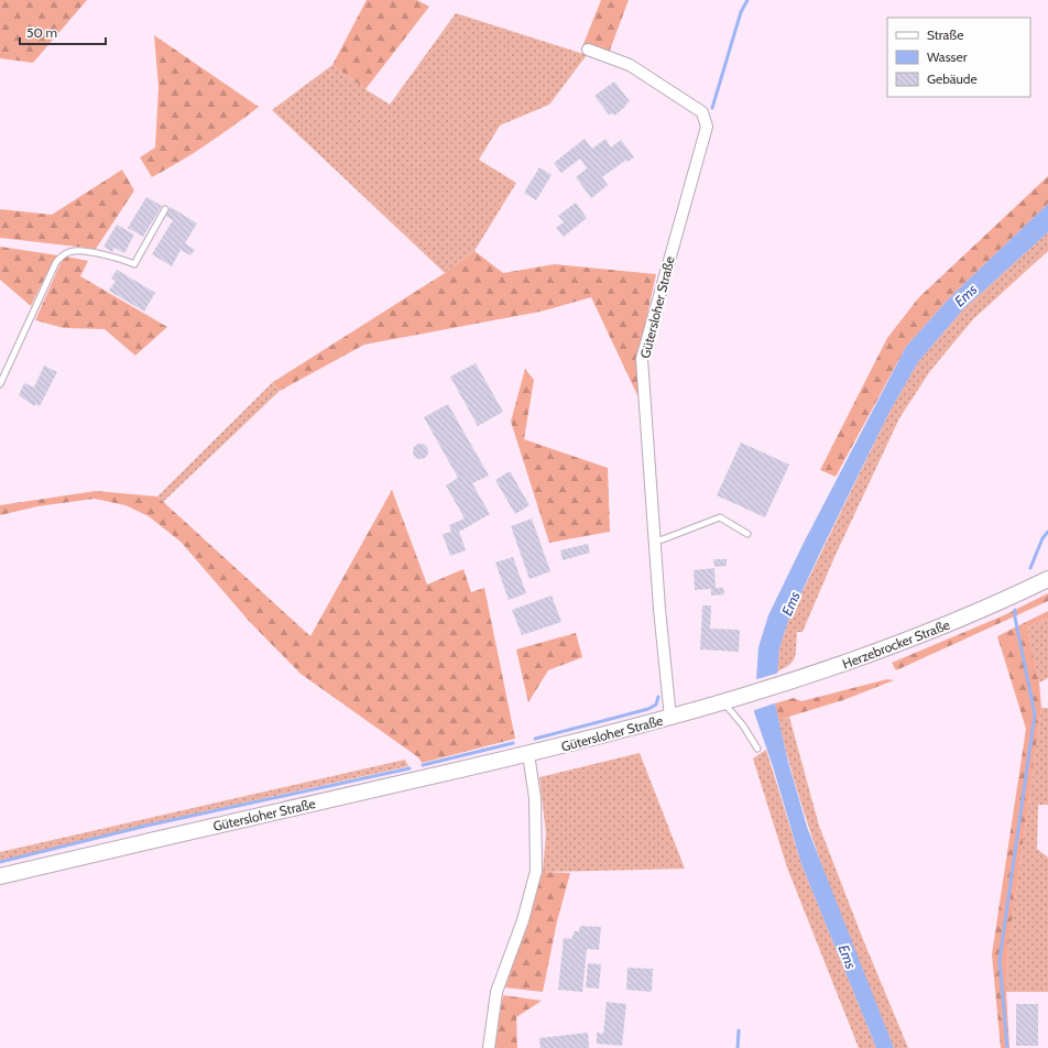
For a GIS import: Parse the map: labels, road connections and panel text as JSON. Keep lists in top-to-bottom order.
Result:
{
  "streets": {
    "main road": ["Gütersloher Straße", "Herzebrocker Straße"]
  },
  "crossings": [
    ["Gütersloher Straße", "Herzebrocker Straße"]
  ],
  "water": ["Ems"],
  "legend": ["Straße", "Wasser", "Gebäude"],
  "scale_bar": "50 m"
}
